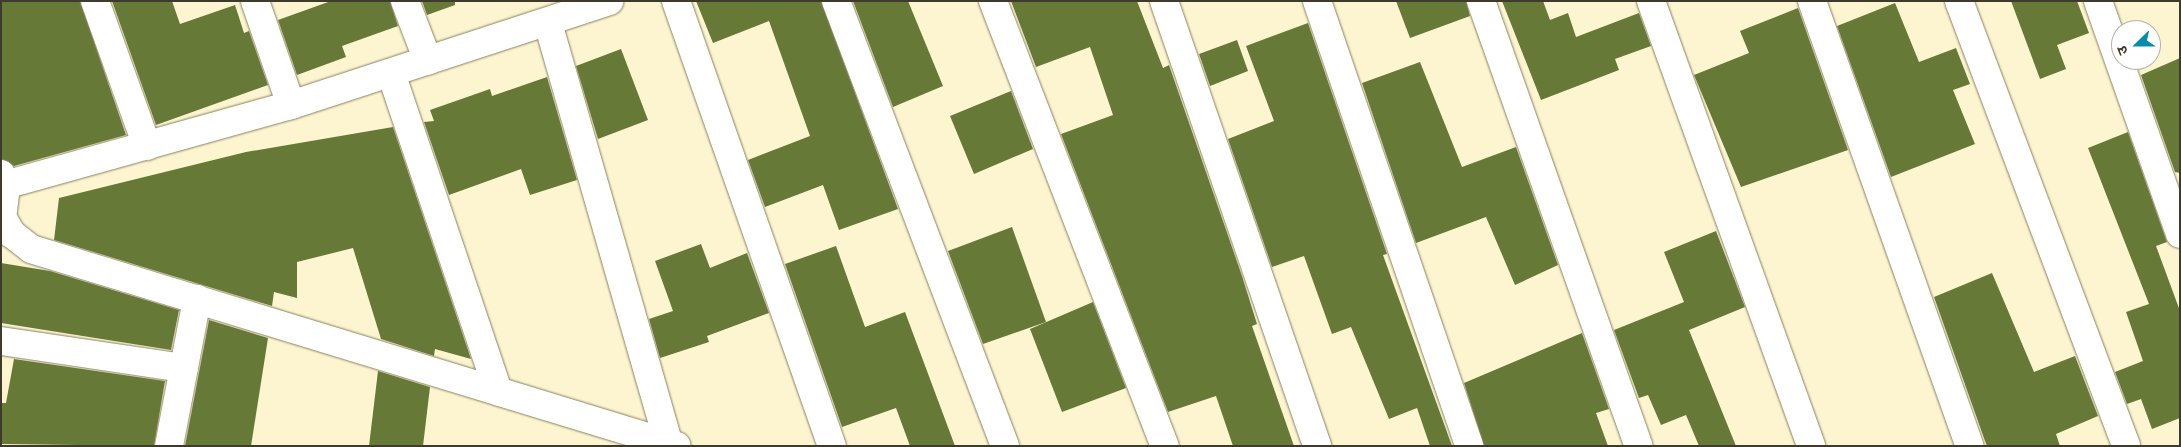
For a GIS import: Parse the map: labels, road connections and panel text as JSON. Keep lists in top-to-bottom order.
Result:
{
  "north": "left"
}
